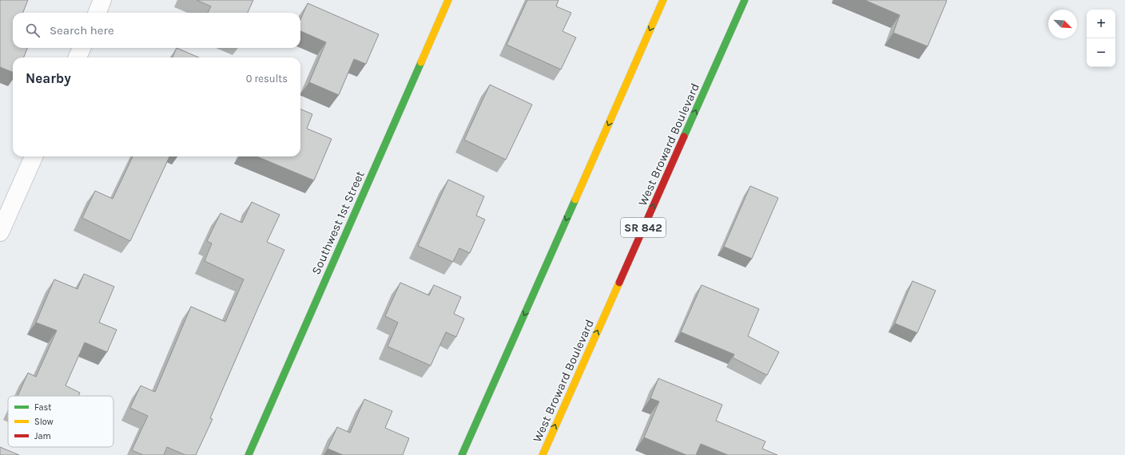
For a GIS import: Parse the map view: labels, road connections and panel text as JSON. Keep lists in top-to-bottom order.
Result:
{
  "streets": {
    "main road": ["West Broward Boulevard", "Southwest 1st Street", "SR 842"]
  },
  "one_way": ["West Broward Boulevard"],
  "legend": ["Fast", "Slow", "Jam"],
  "north": "bottom right",
  "page": {
    "map_buttons": ["+", "−"],
    "search": "Search here",
    "heading": ["Nearby", "0 results"]
  }
}
